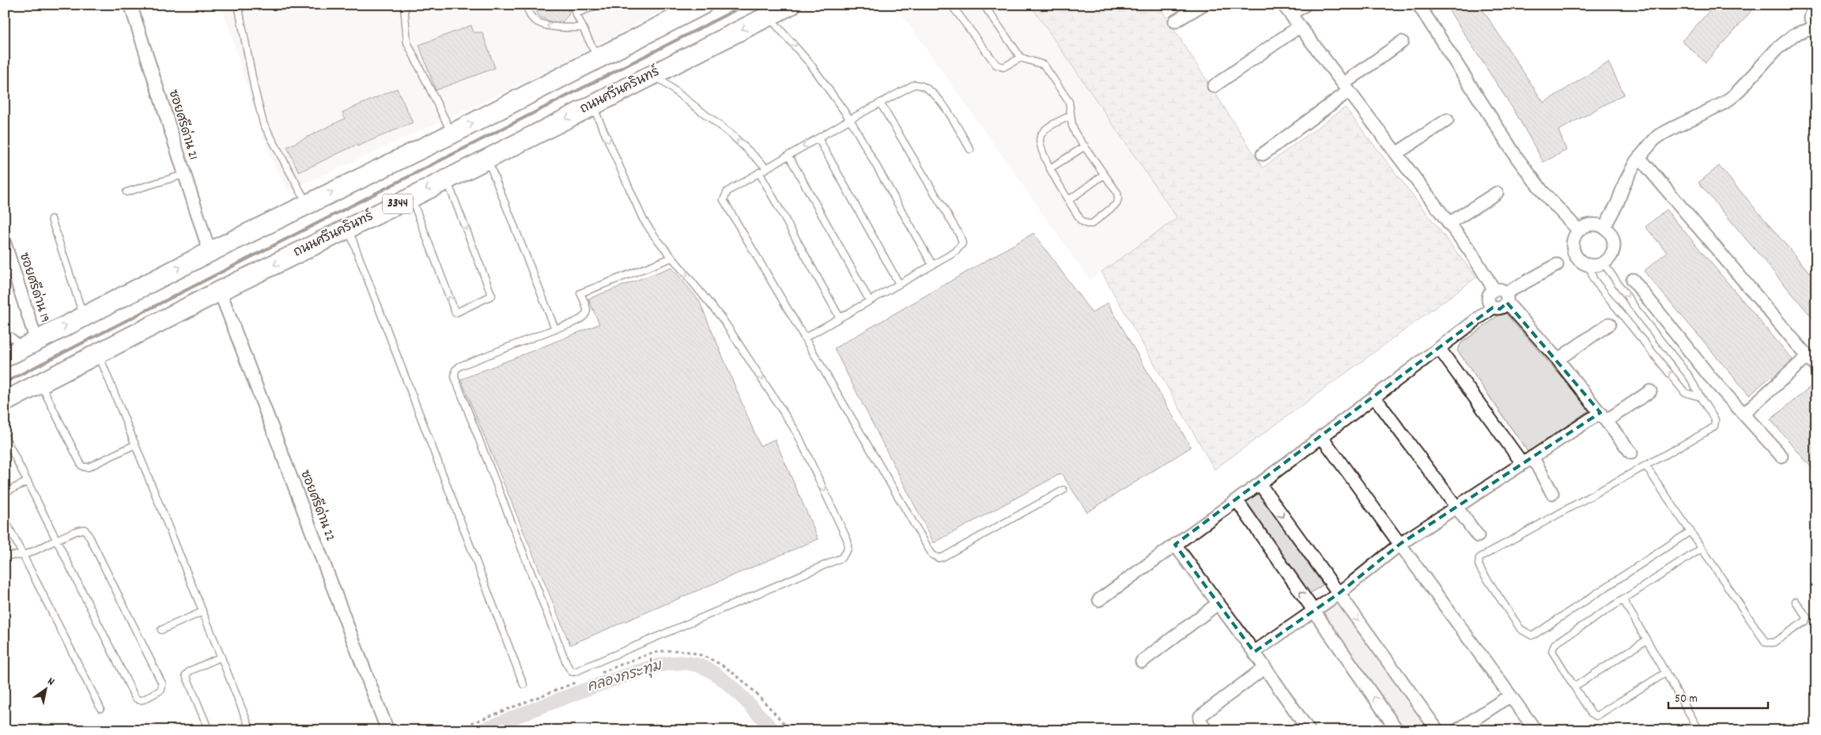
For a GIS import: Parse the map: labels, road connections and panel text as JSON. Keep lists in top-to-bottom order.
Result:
{
  "streets": {
    "main road": ["ถนนศรีนครินทร์", "3344"],
    "street": ["ซอยศรีด่าน 21", "ซอยศรีด่าน 19", "ซอยศรีด่าน 22"]
  },
  "crossings": [
    ["ถนนศรีนครินทร์", "ซอยศรีด่าน 22"]
  ],
  "water": ["คลองกระทุ่ม"],
  "scale_bar": "50 m",
  "north": "top right"
}
